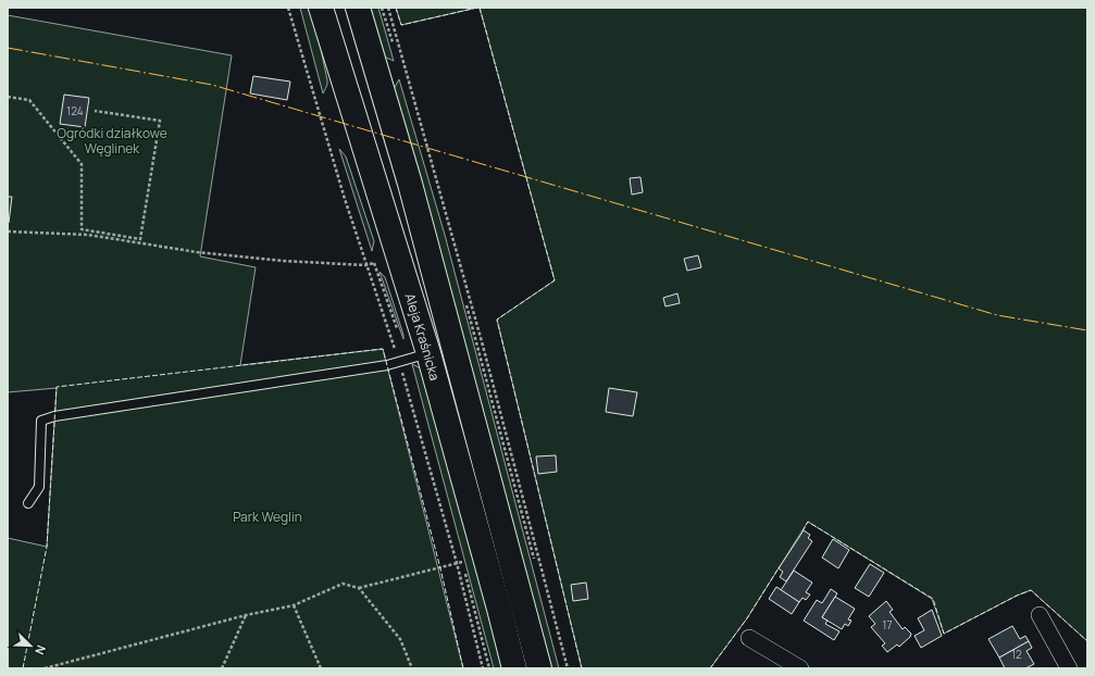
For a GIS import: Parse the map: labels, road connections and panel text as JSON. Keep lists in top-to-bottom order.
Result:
{
  "streets": {
    "main road": ["Aleja Kraśnicka"]
  },
  "parks": ["Ogródki działkowe Węglinek", "Park Weglin"],
  "house_numbers": ["124", "17", "12"],
  "north": "bottom right"
}
